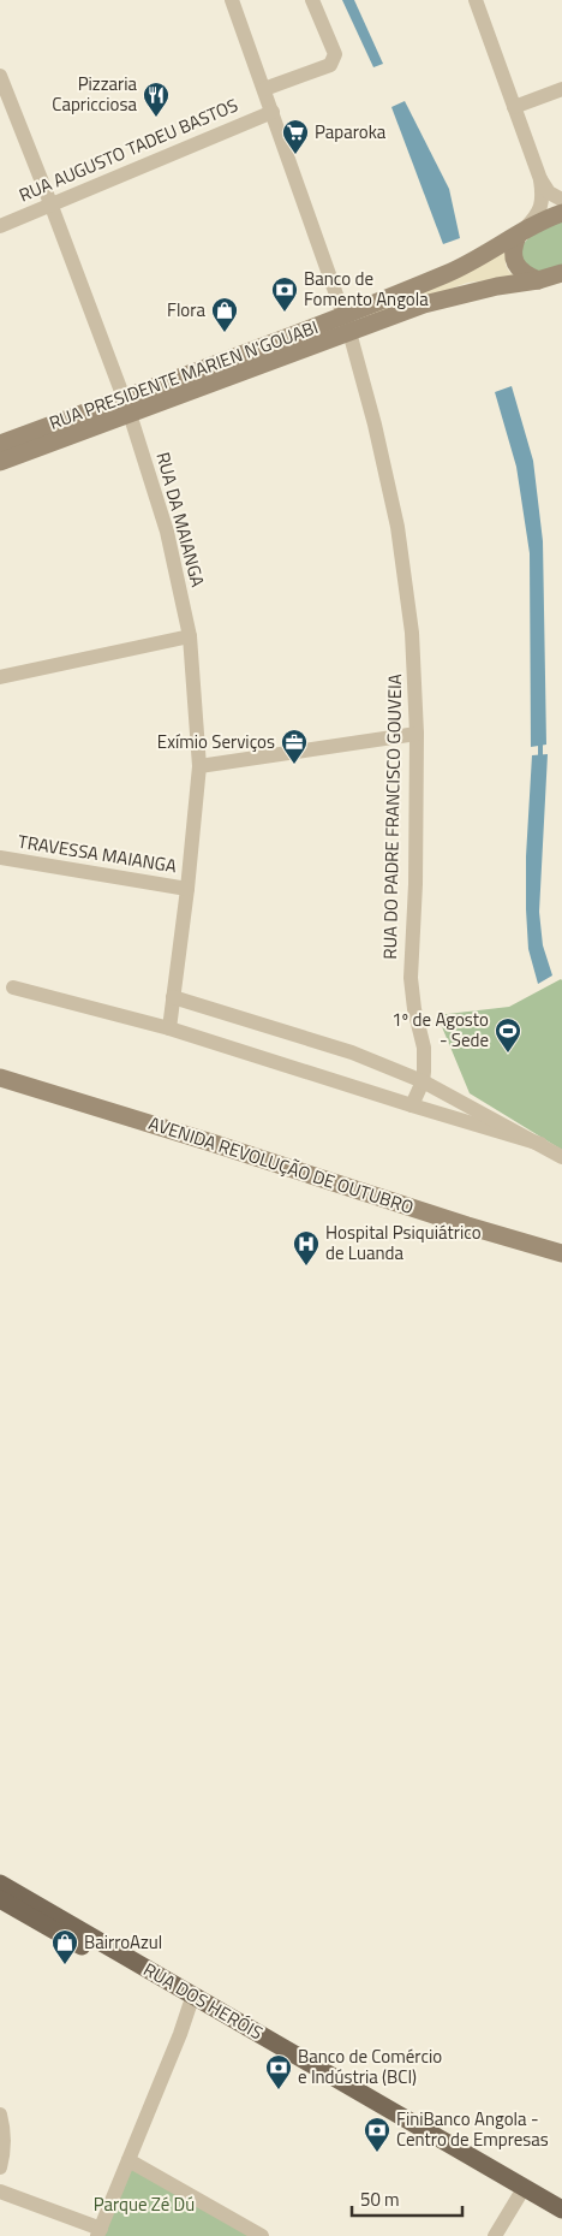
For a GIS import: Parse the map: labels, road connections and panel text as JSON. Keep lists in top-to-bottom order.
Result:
{
  "streets": {
    "main road": ["RUA DOS HERÓIS"],
    "street": [
      "RUA AUGUSTO TADEU BASTOS",
      "RUA PRESIDENTE MARIEN N'GOUABI",
      "RUA DA MAIANGA",
      "RUA DO PADRE FRANCISCO GOUVEIA",
      "TRAVESSA MAIANGA",
      "AVENIDA REVOLUÇÃO DE OUTUBRO"
    ]
  },
  "crossings": [
    ["RUA AUGUSTO TADEU BASTOS", "RUA DA MAIANGA"],
    ["RUA AUGUSTO TADEU BASTOS", "RUA DO PADRE FRANCISCO GOUVEIA"],
    ["RUA PRESIDENTE MARIEN N'GOUABI", "RUA DA MAIANGA"],
    ["RUA PRESIDENTE MARIEN N'GOUABI", "RUA DO PADRE FRANCISCO GOUVEIA"],
    ["RUA DA MAIANGA", "TRAVESSA MAIANGA"]
  ],
  "parks": ["Parque Zé Dú"],
  "places": {
    "restaurant": ["Pizzaria Capricciosa"],
    "supermarket": ["Paparoka"],
    "bank": ["Banco de Fomento Angola", "Banco de Comércio e Indústria (BCI)", "FiniBanco Angola - Centro de Empresas"],
    "shop": ["Flora", "BairroAzul"],
    "office": ["Exímio Serviços"],
    "sports": ["1º de Agosto - Sede"],
    "hospital": ["Hospital Psiquiátrico de Luanda"]
  },
  "scale_bar": "50 m"
}
